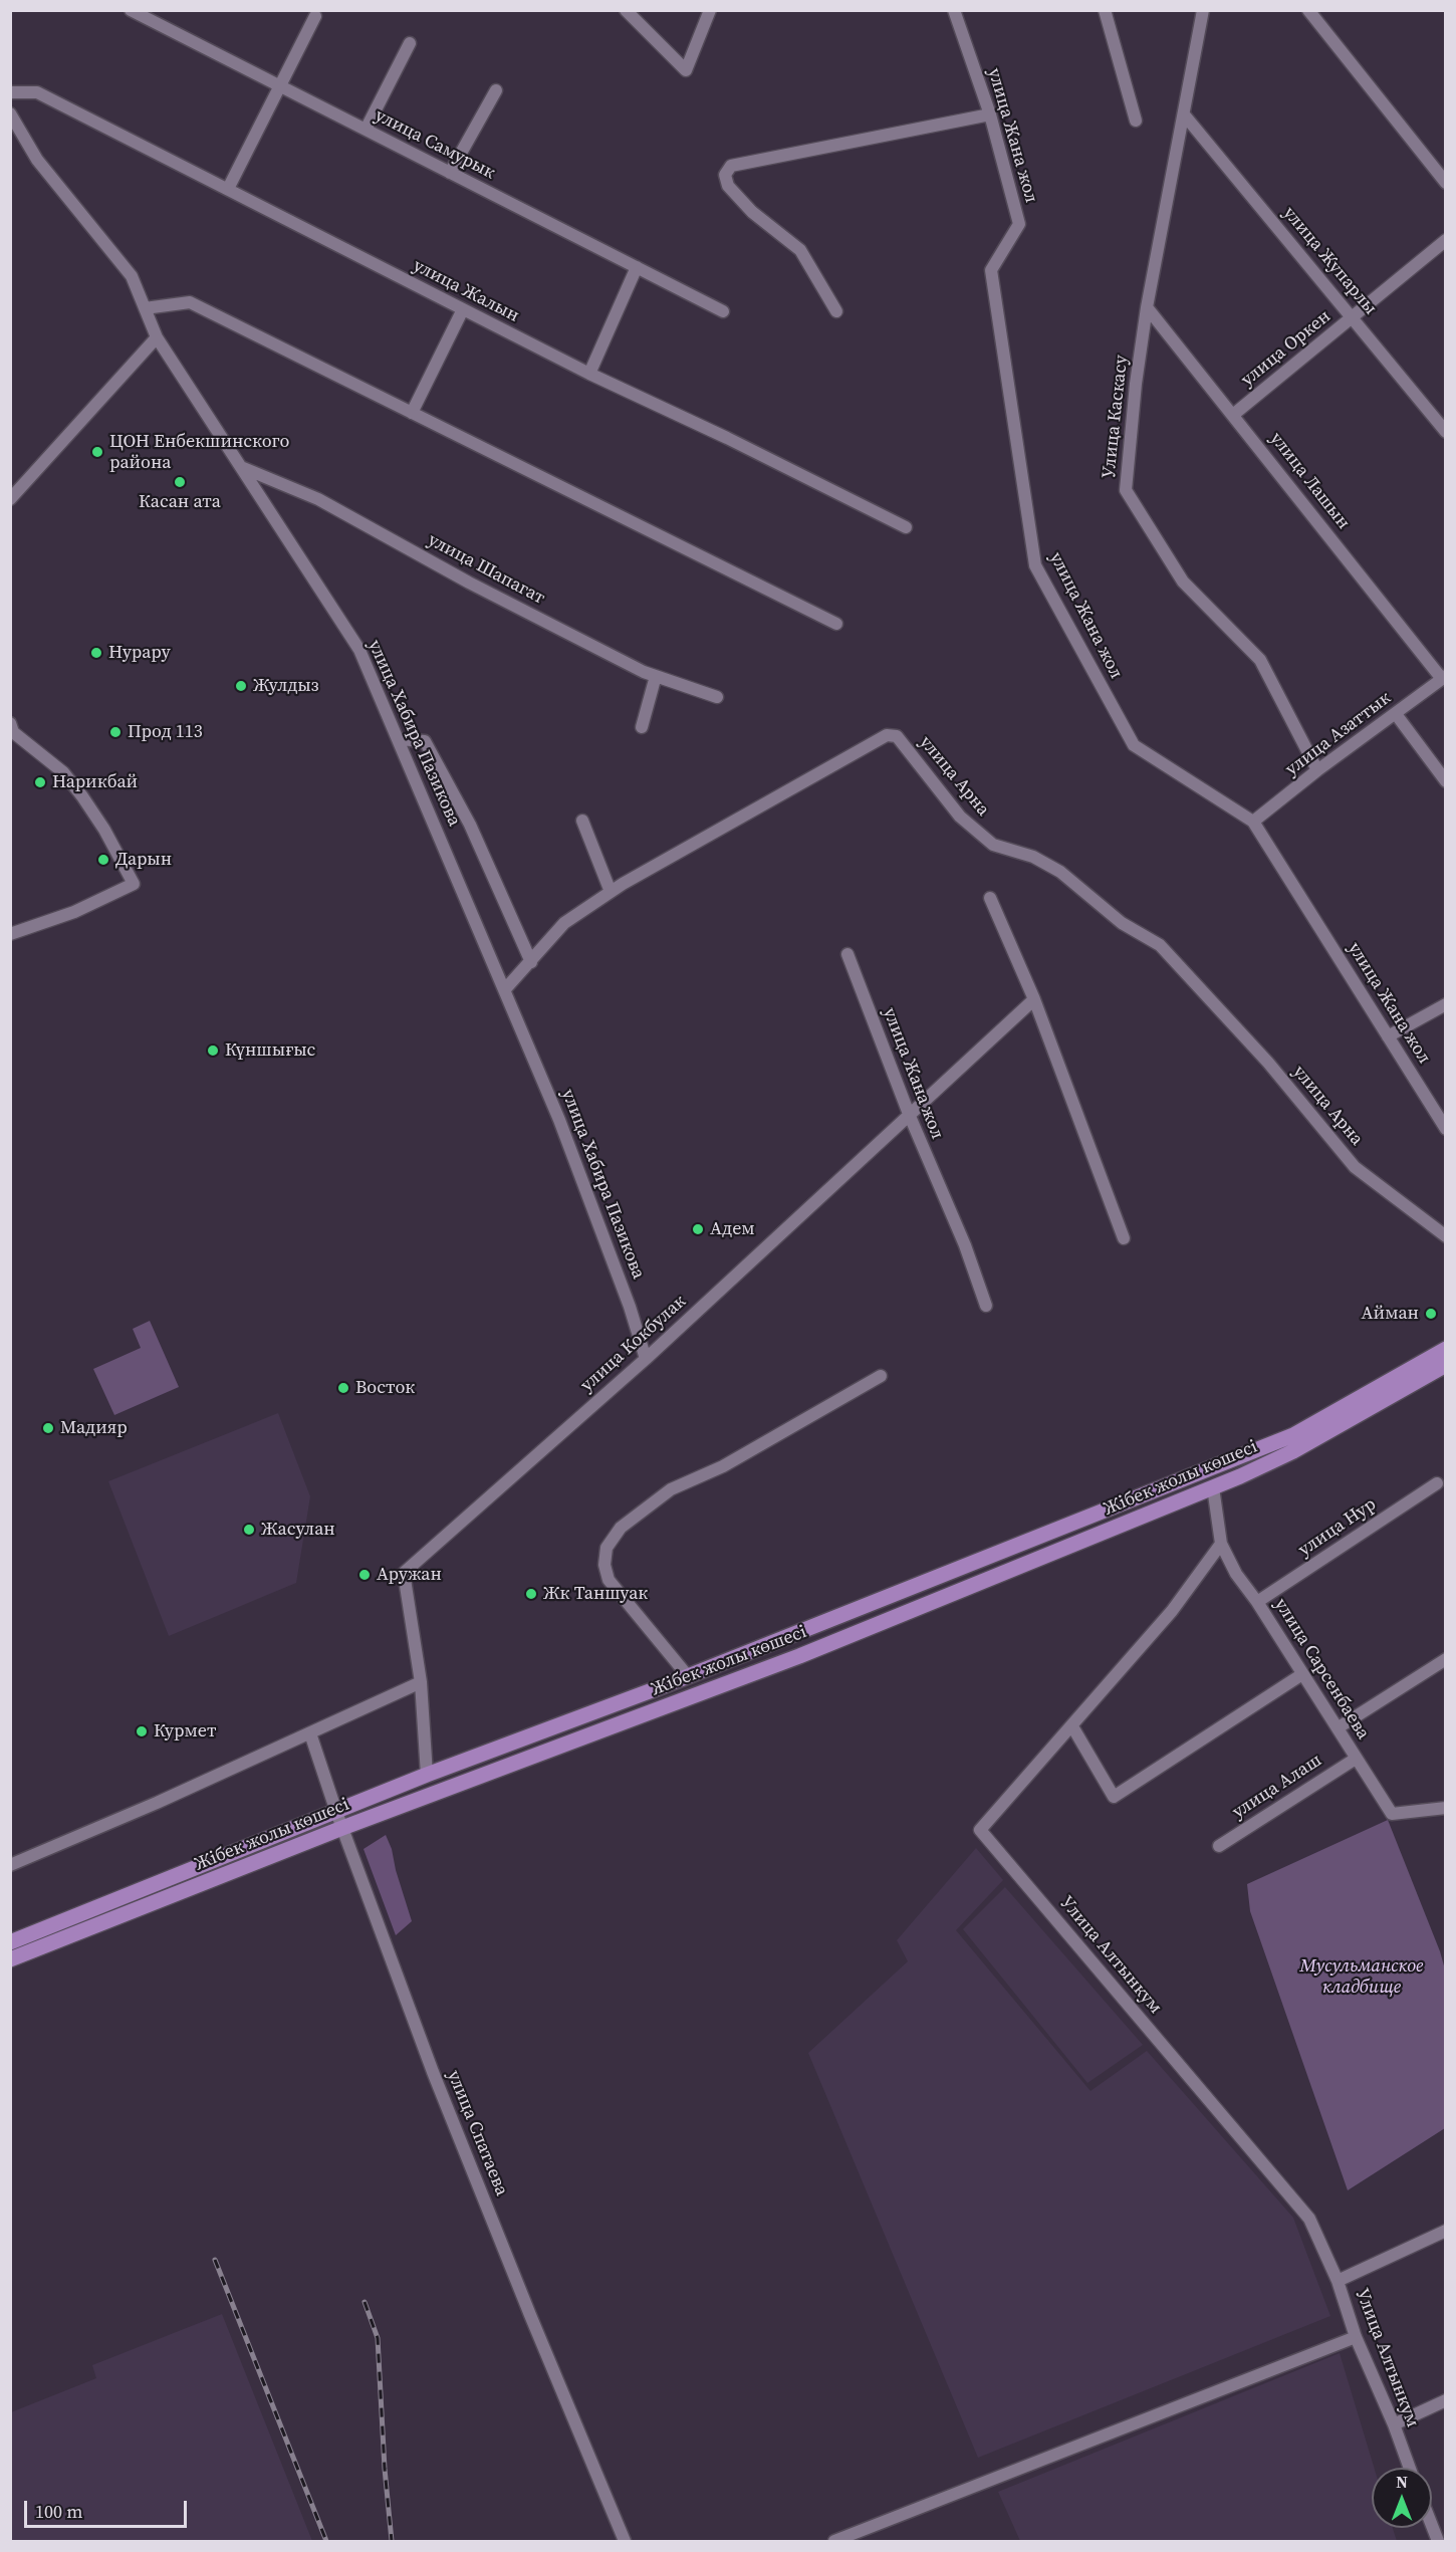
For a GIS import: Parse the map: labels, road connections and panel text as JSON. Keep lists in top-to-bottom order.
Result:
{
  "streets": {
    "main road": ["Жібек жолы көшесі"],
    "street": [
      "улица Жана жол",
      "улица Самурык",
      "улица Жупарлы",
      "улица Жалын",
      "улица Оркен",
      "Улица Каскасу",
      "улица Лашын",
      "улица Шапагат",
      "улица Хабира Пазикова",
      "улица Азаттык",
      "улица Арна",
      "улица Кокбулак",
      "улица Нур",
      "улица Сарсенбаева",
      "улица Алаш",
      "Улица Алтынкум",
      "улица Спатаева"
    ]
  },
  "crossings": [
    ["улица Жана жол", "улица Азаттык"],
    ["улица Жана жол", "улица Кокбулак"],
    ["улица Жупарлы", "улица Оркен"],
    ["улица Жупарлы", "Улица Каскасу"],
    ["улица Оркен", "улица Лашын"],
    ["Улица Каскасу", "улица Лашын"],
    ["Улица Каскасу", "улица Азаттык"],
    ["улица Лашын", "улица Азаттык"],
    ["улица Шапагат", "улица Хабира Пазикова"],
    ["улица Хабира Пазикова", "улица Арна"],
    ["улица Хабира Пазикова", "улица Кокбулак"],
    ["улица Кокбулак", "Жібек жолы көшесі"],
    ["Жібек жолы көшесі", "улица Спатаева"],
    ["улица Нур", "улица Сарсенбаева"],
    ["улица Сарсенбаева", "улица Алаш"],
    ["улица Сарсенбаева", "Улица Алтынкум"]
  ],
  "parks": ["Мусульманское кладбище"],
  "places": [
    "ЦОН Енбекшинского района",
    "Касан ата",
    "Нурару",
    "Жулдыз",
    "Прод 113",
    "Нарикбай",
    "Дарын",
    "Күншығыс",
    "Адем",
    "Айман",
    "Восток",
    "Мадияр",
    "Жасулан",
    "Аружан",
    "Жк Таншуак",
    "Курмет"
  ],
  "scale_bar": "100 m",
  "north": "top"
}
